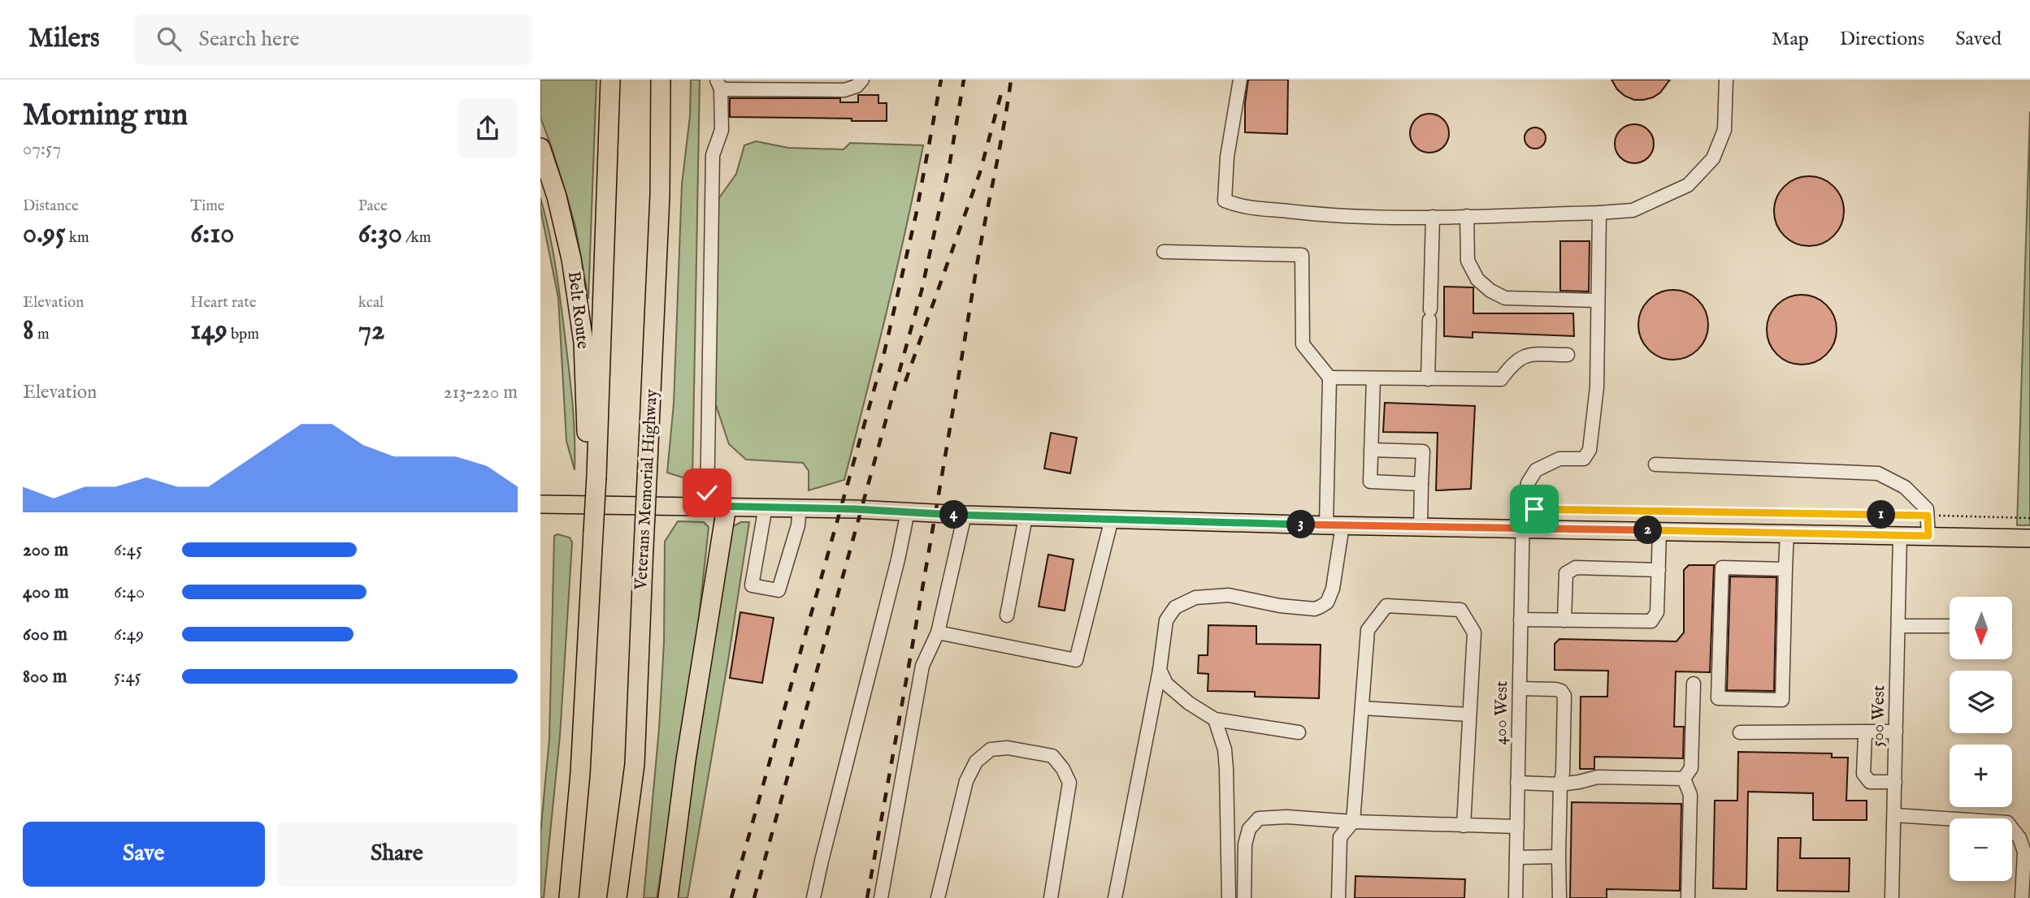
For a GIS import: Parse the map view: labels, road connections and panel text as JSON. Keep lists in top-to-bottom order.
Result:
{
  "streets": {
    "highway": ["Belt Route", "Veterans Memorial Highway"],
    "street": ["400 West", "500 West"]
  },
  "north": "bottom",
  "page": {
    "header": "Milers",
    "search": "Search here",
    "nav": ["Map", "Directions", "Saved"],
    "heading": ["Morning run", "07:57"],
    "stats": [
      ["Distance", "0.95 km"],
      ["Time", "6:10"],
      ["Pace", "6:30 /km"],
      ["Elevation", "8 m"],
      ["Heart rate", "149 bpm"],
      ["kcal", "72"]
    ],
    "chart": ["Elevation", "213–220 m"],
    "pins": [
      "1",
      "4",
      "3",
      "2"
    ],
    "list": [
      {
        "name": "200 m",
        "note": "6:45"
      },
      {
        "name": "400 m",
        "note": "6:40"
      },
      {
        "name": "600 m",
        "note": "6:49"
      },
      {
        "name": "800 m",
        "note": "5:45"
      }
    ],
    "map_buttons": ["+", "−"],
    "buttons": ["Save", "Share"]
  }
}
